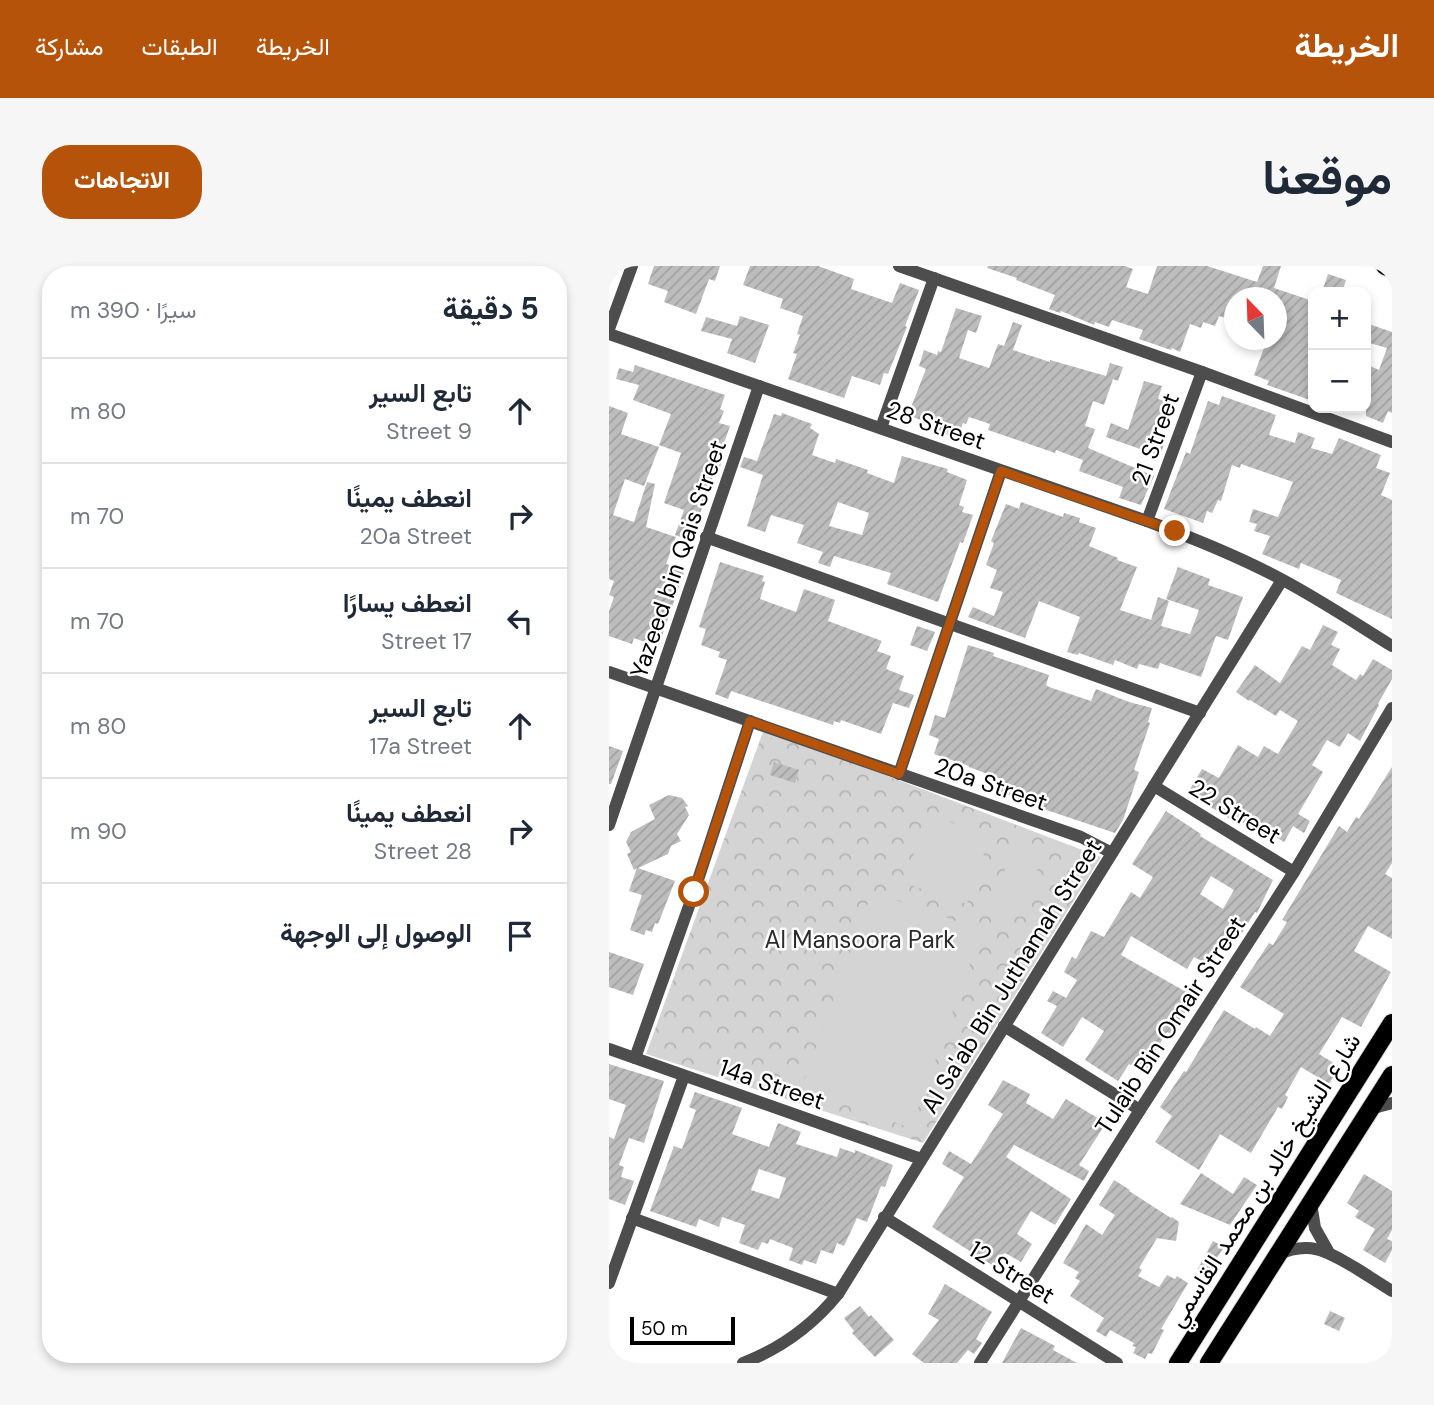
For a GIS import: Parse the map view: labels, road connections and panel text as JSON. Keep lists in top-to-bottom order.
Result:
{
  "streets": {
    "main road": ["شارع الشيخ خالد بن محمد القاسمي"],
    "street": [
      "28 Street",
      "21 Street",
      "Yazeed bin Qais Street",
      "20a Street",
      "22 Street",
      "Al Sa'ab Bin Juthamah Street",
      "Tulaib Bin Omair Street",
      "14a Street",
      "12 Street"
    ]
  },
  "crossings": [
    ["28 Street", "21 Street"],
    ["28 Street", "Yazeed bin Qais Street"],
    ["28 Street", "Al Sa'ab Bin Juthamah Street"],
    ["Yazeed bin Qais Street", "20a Street"],
    ["20a Street", "Al Sa'ab Bin Juthamah Street"],
    ["22 Street", "Al Sa'ab Bin Juthamah Street"],
    ["22 Street", "Tulaib Bin Omair Street"],
    ["Al Sa'ab Bin Juthamah Street", "14a Street"],
    ["Al Sa'ab Bin Juthamah Street", "12 Street"],
    ["Tulaib Bin Omair Street", "12 Street"]
  ],
  "parks": ["Al Mansoora Park"],
  "scale_bar": "50 m",
  "north": "top left",
  "page": {
    "header": "الخريطة",
    "nav": ["الخريطة", "الطبقات", "مشاركة"],
    "title": "موقعنا",
    "buttons": "الاتجاهات",
    "heading": ["5 دقيقة", "سيرًا · 390 m"],
    "map_buttons": ["+", "−"],
    "list": [
      ["تابع السير", "9 Street", "80 m"],
      ["انعطف يمينًا", "20a Street", "70 m"],
      ["انعطف يسارًا", "17 Street", "70 m"],
      ["تابع السير", "17a Street", "80 m"],
      ["انعطف يمينًا", "28 Street", "90 m"],
      "الوصول إلى الوجهة"
    ],
    "scale": "50 m"
  }
}
